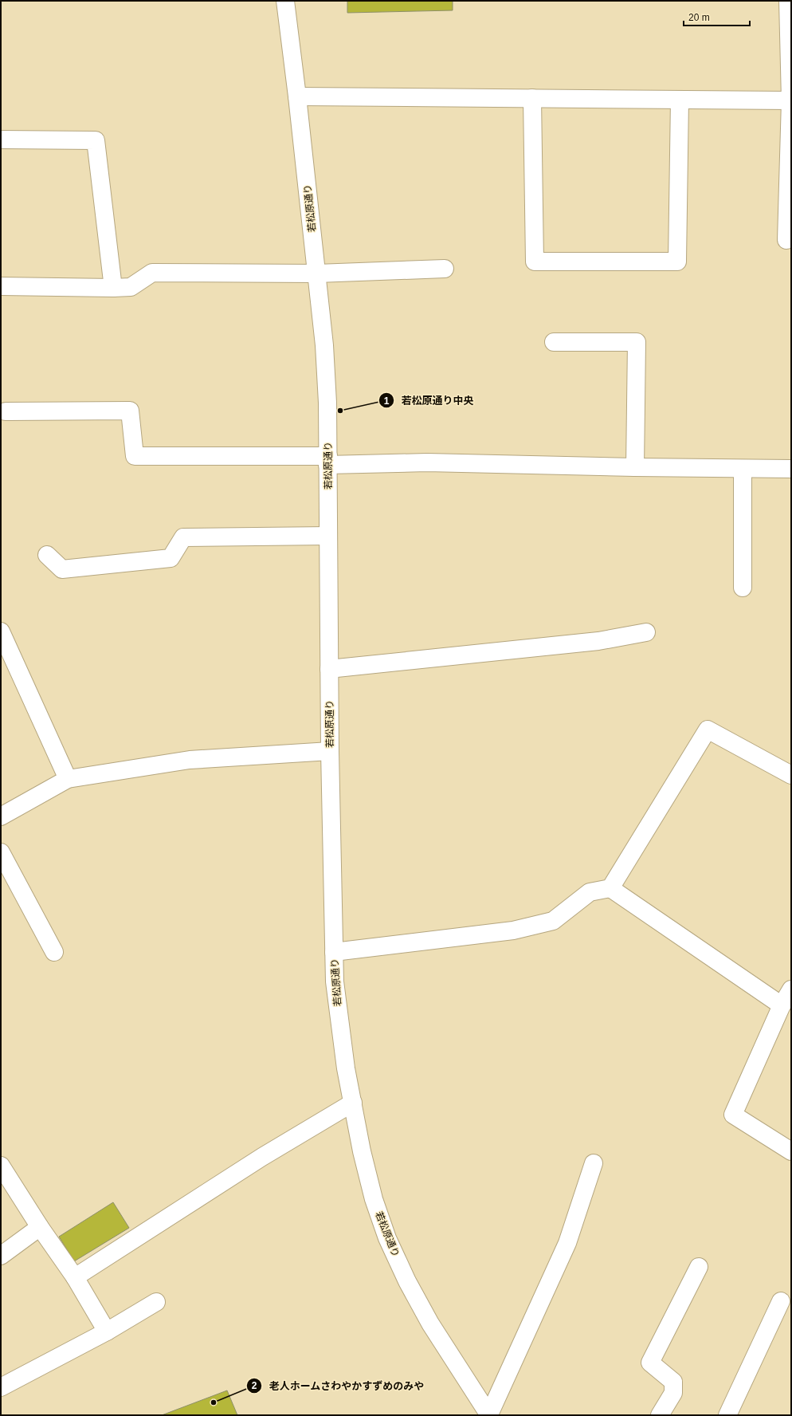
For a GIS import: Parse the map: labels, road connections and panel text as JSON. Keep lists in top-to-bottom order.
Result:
{
  "streets": {
    "street": ["若松原通り"]
  },
  "places": ["若松原通り中央", "老人ホームさわやかすずめのみや"],
  "scale_bar": "20 m"
}
